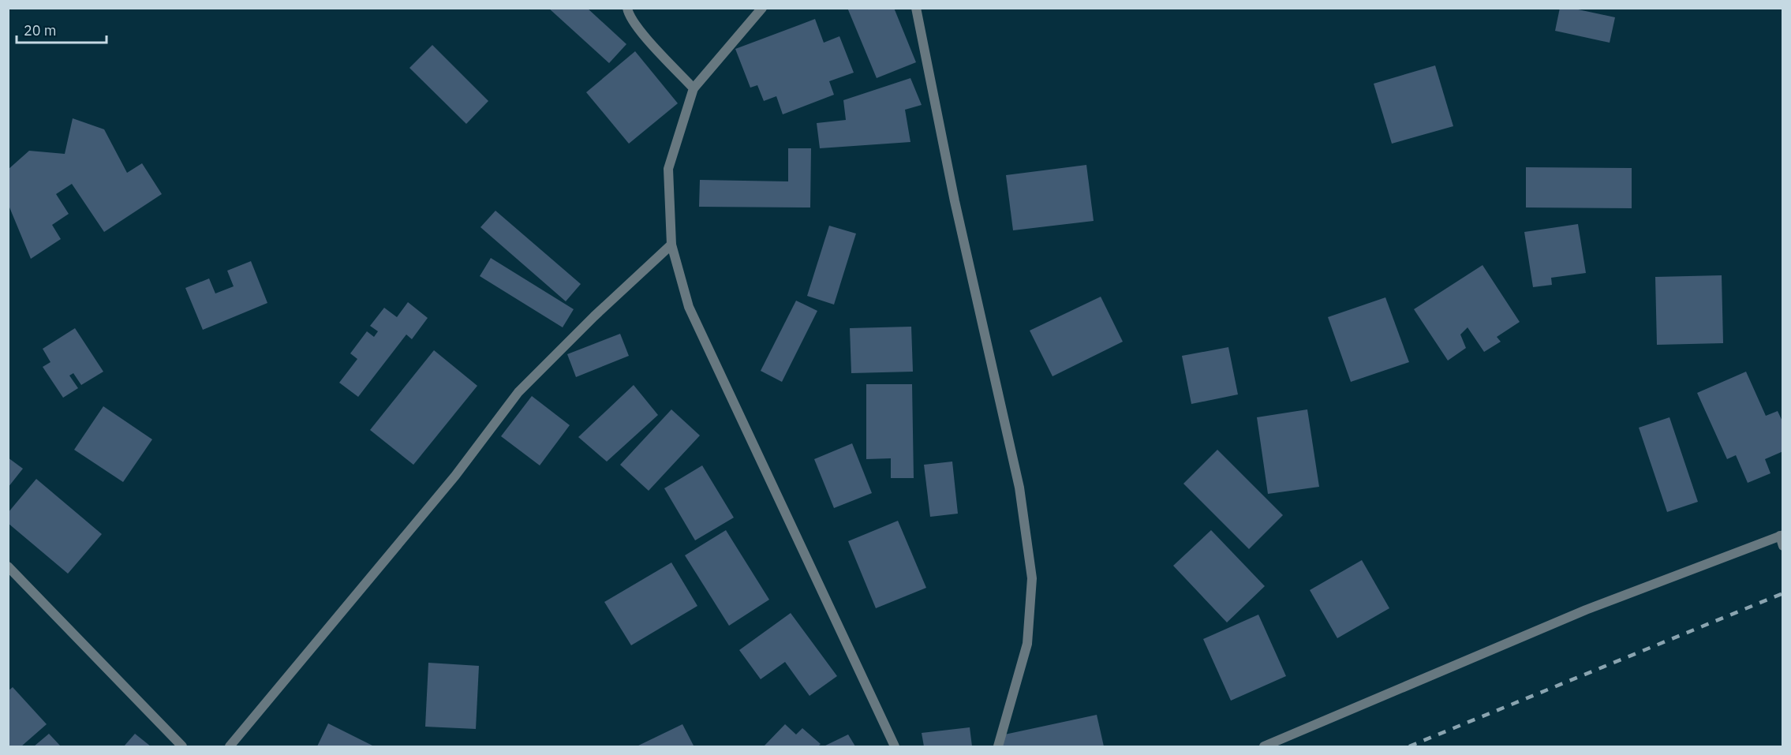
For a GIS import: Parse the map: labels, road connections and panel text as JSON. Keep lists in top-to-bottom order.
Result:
{
  "scale_bar": "20 m"
}
